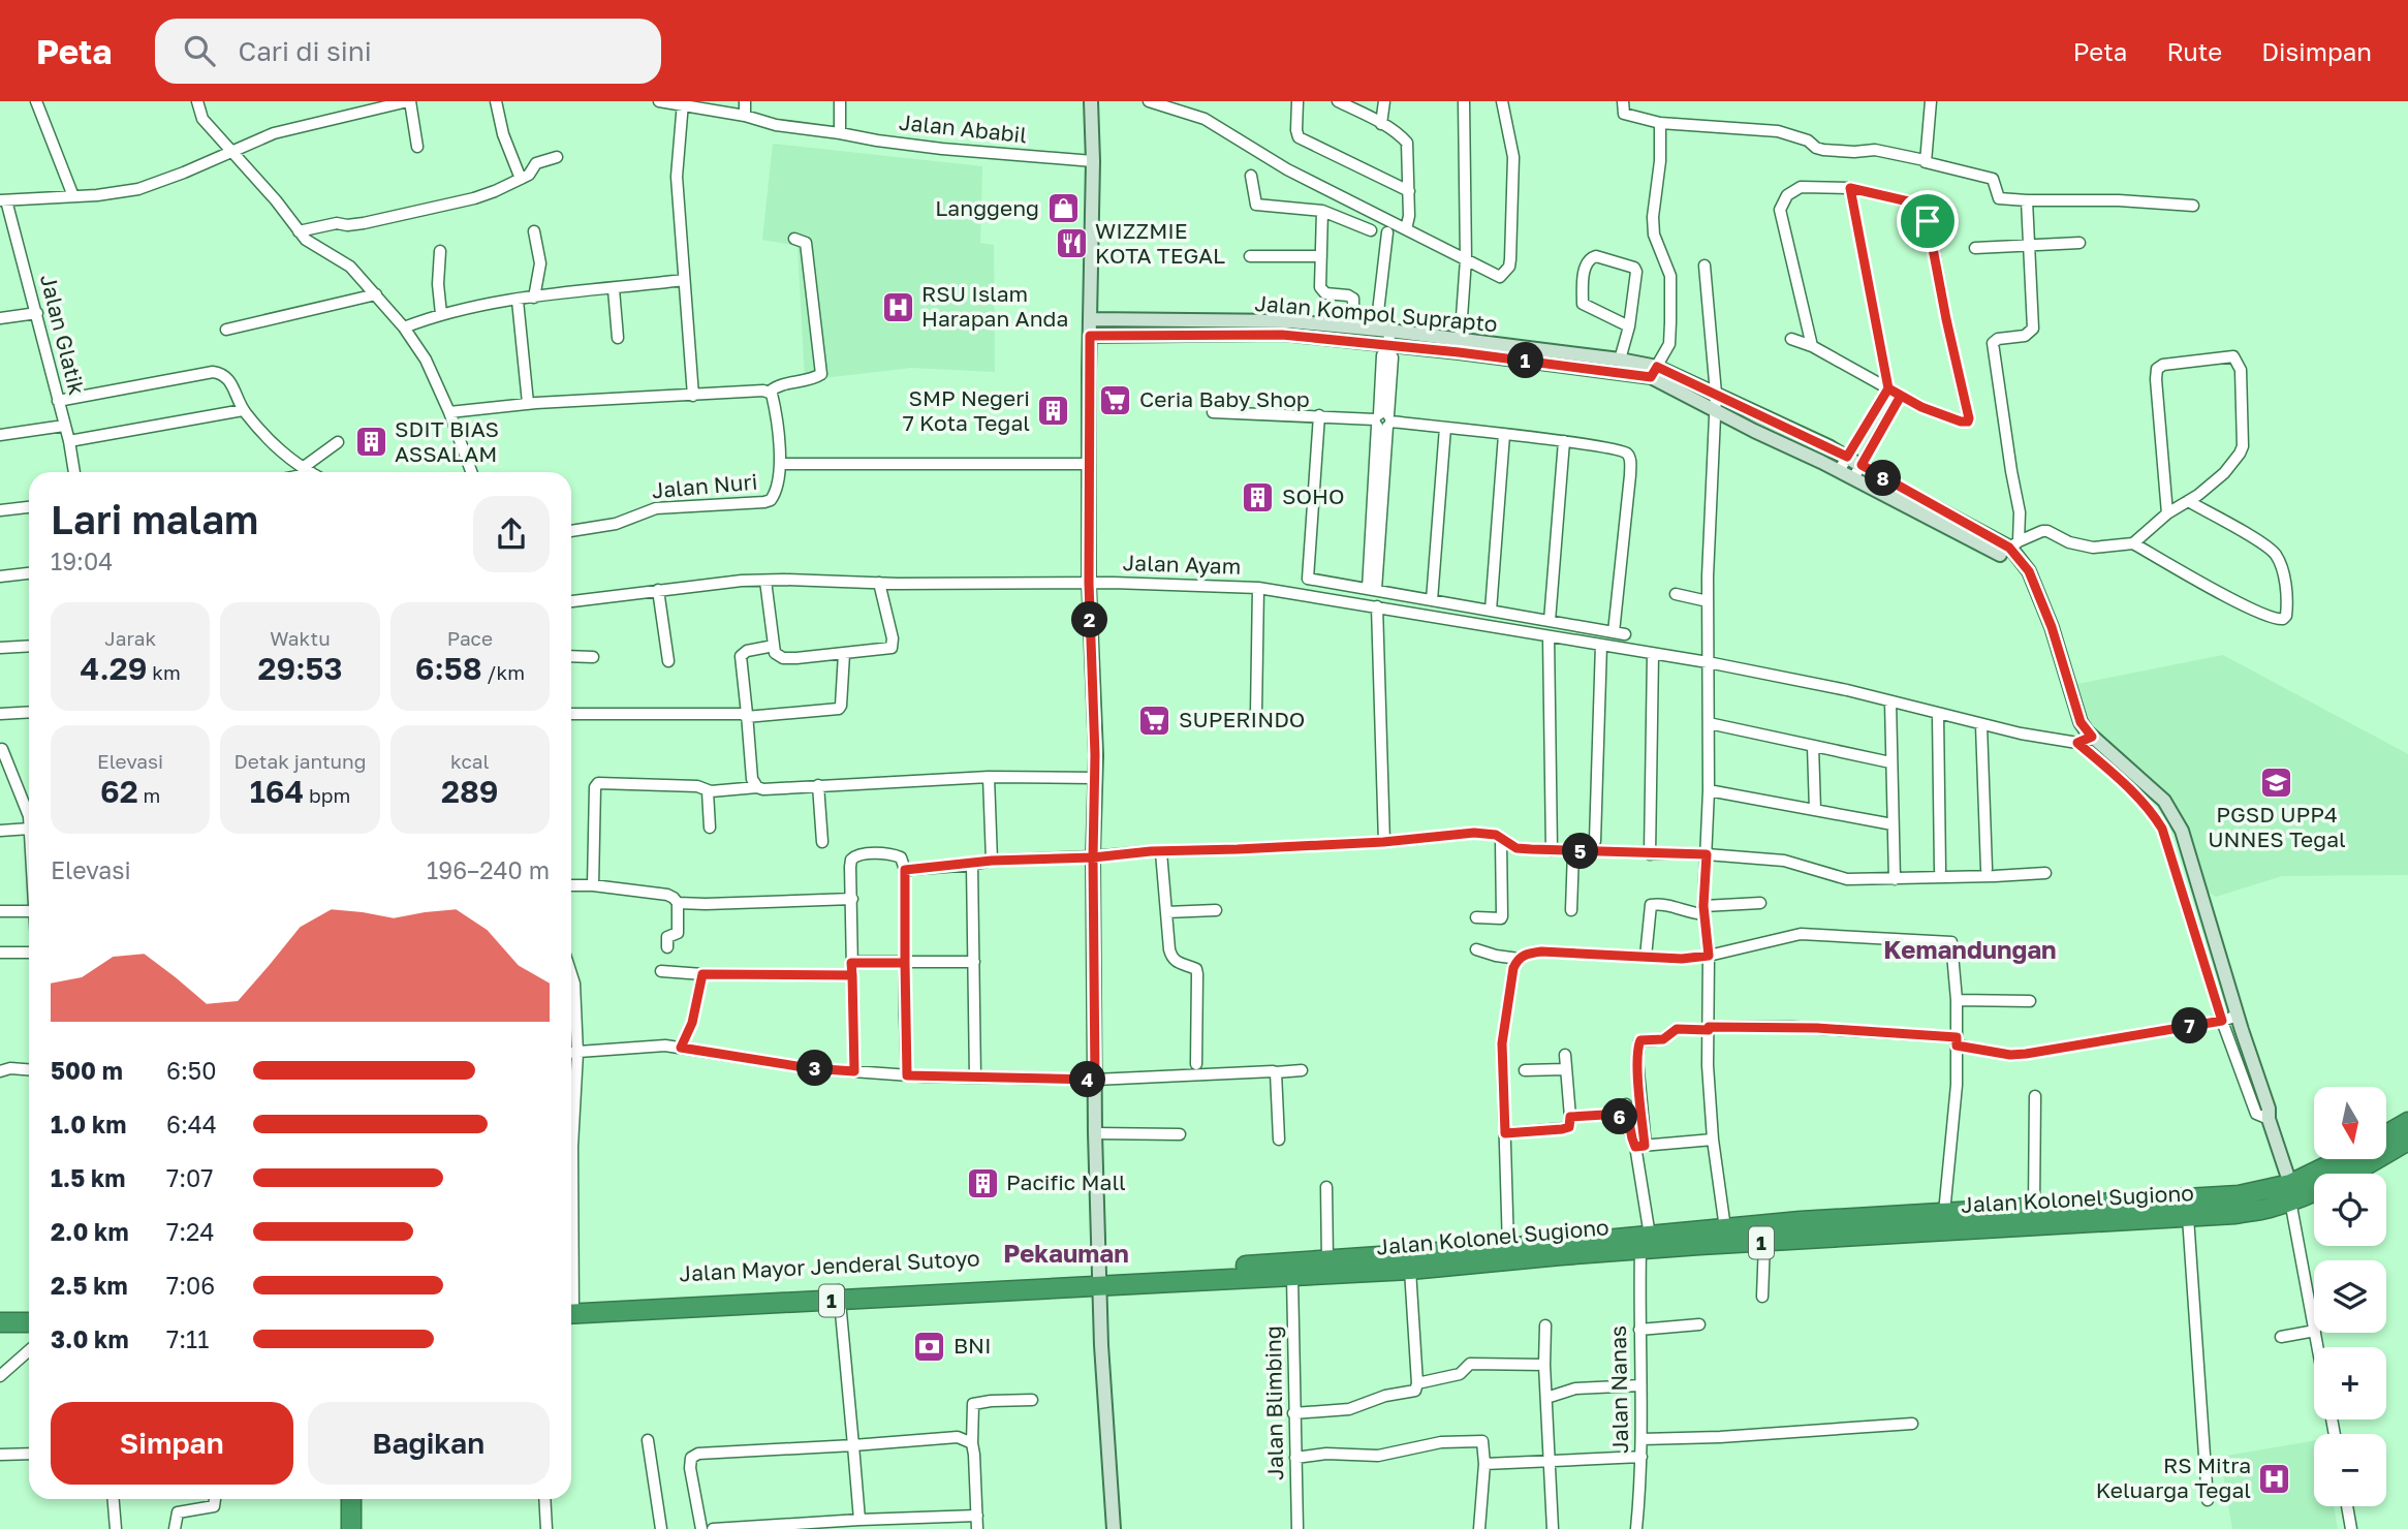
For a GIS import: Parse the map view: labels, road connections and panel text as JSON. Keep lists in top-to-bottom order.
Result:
{
  "streets": {
    "highway": ["Jalan Kolonel Sugiono", "1", "Jalan Mayor Jenderal Sutoyo"],
    "street": [
      "Jalan Ababil",
      "Jalan Kompol Suprapto",
      "Jalan Glatik",
      "Jalan Nuri",
      "Jalan Ayam",
      "Jalan Nanas",
      "Jalan Blimbing"
    ]
  },
  "crossings": [
    ["Jalan Kolonel Sugiono", "Jalan Mayor Jenderal Sutoyo"],
    ["Jalan Kolonel Sugiono", "Jalan Nanas"],
    ["Jalan Kolonel Sugiono", "Jalan Blimbing"]
  ],
  "districts": ["Kemandungan", "Pekauman"],
  "places": {
    "shop": ["Langgeng"],
    "restaurant": ["WIZZMIE KOTA TEGAL"],
    "hospital": ["RSU Islam Harapan Anda", "RS Mitra Keluarga Tegal"],
    "supermarket": ["Ceria Baby Shop", "SUPERINDO"],
    "building": [
      "SMP Negeri 7 Kota Tegal",
      "SDIT BIAS ASSALAM",
      "SOHO",
      "Pacific Mall"
    ],
    "school or university": ["PGSD UPP4 UNNES Tegal"],
    "bank": ["BNI"]
  },
  "north": "bottom",
  "page": {
    "header": "Peta",
    "search": "Cari di sini",
    "nav": ["Peta", "Rute", "Disimpan"],
    "pins": [
      "1",
      "8",
      "2",
      "5",
      "7",
      "3",
      "4",
      "6"
    ],
    "heading": ["Lari malam", "19:04"],
    "stats": [
      ["Jarak", "4.29 km"],
      ["Waktu", "29:53"],
      ["Pace", "6:58 /km"],
      ["Elevasi", "62 m"],
      ["Detak jantung", "164 bpm"],
      ["kcal", "289"]
    ],
    "chart": ["Elevasi", "196–240 m"],
    "list": [
      {
        "name": "500 m",
        "note": "6:50"
      },
      {
        "name": "1.0 km",
        "note": "6:44"
      },
      {
        "name": "1.5 km",
        "note": "7:07"
      },
      {
        "name": "2.0 km",
        "note": "7:24"
      },
      {
        "name": "2.5 km",
        "note": "7:06"
      },
      {
        "name": "3.0 km",
        "note": "7:11"
      }
    ],
    "map_buttons": ["+", "−"],
    "buttons": ["Simpan", "Bagikan"]
  }
}
